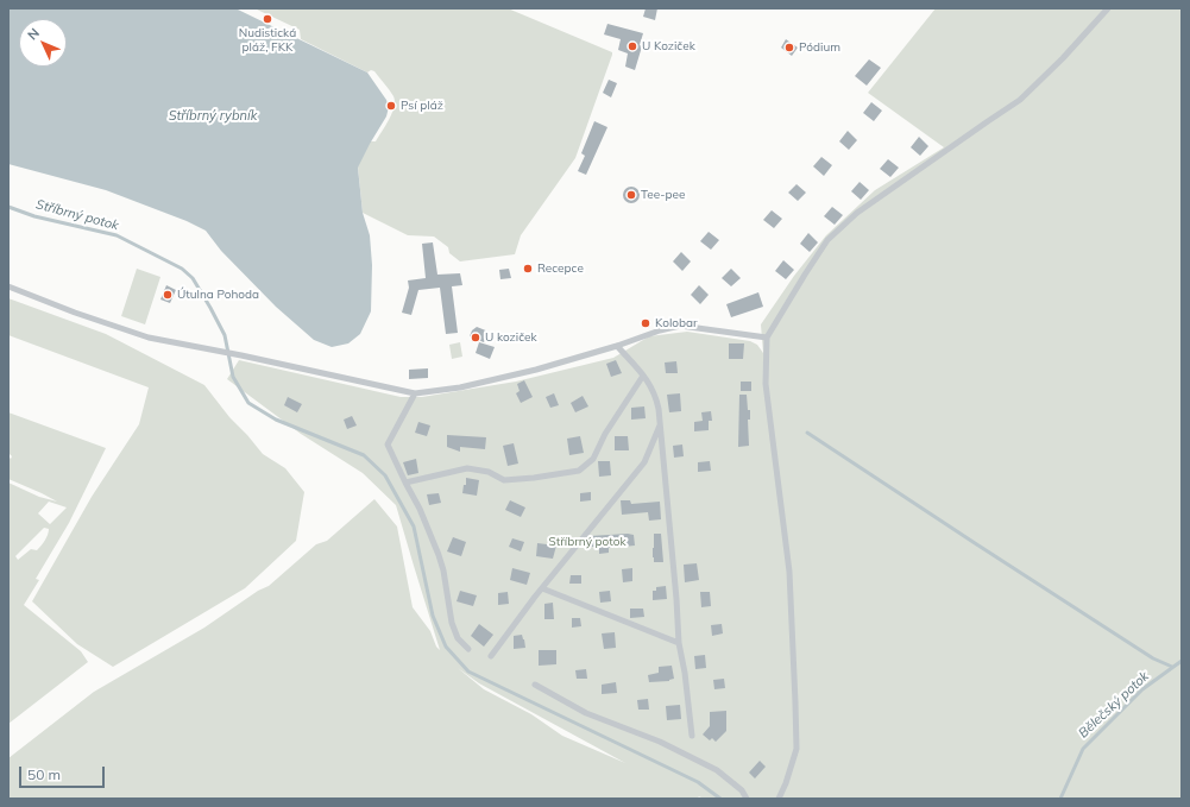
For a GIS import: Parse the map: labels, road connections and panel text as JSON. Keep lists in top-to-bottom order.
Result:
{
  "water": ["Stříbrný rybník", "Stříbrný potok", "Bělečský potok"],
  "parks": ["Stříbrný potok"],
  "places": [
    "Nudistická pláž, FKK",
    "U Koziček",
    "Pódium",
    "Psí pláž",
    "Tee-pee",
    "Recepce",
    "Útulna Pohoda",
    "Kolobar",
    "U koziček"
  ],
  "scale_bar": "50 m",
  "north": "top left"
}
